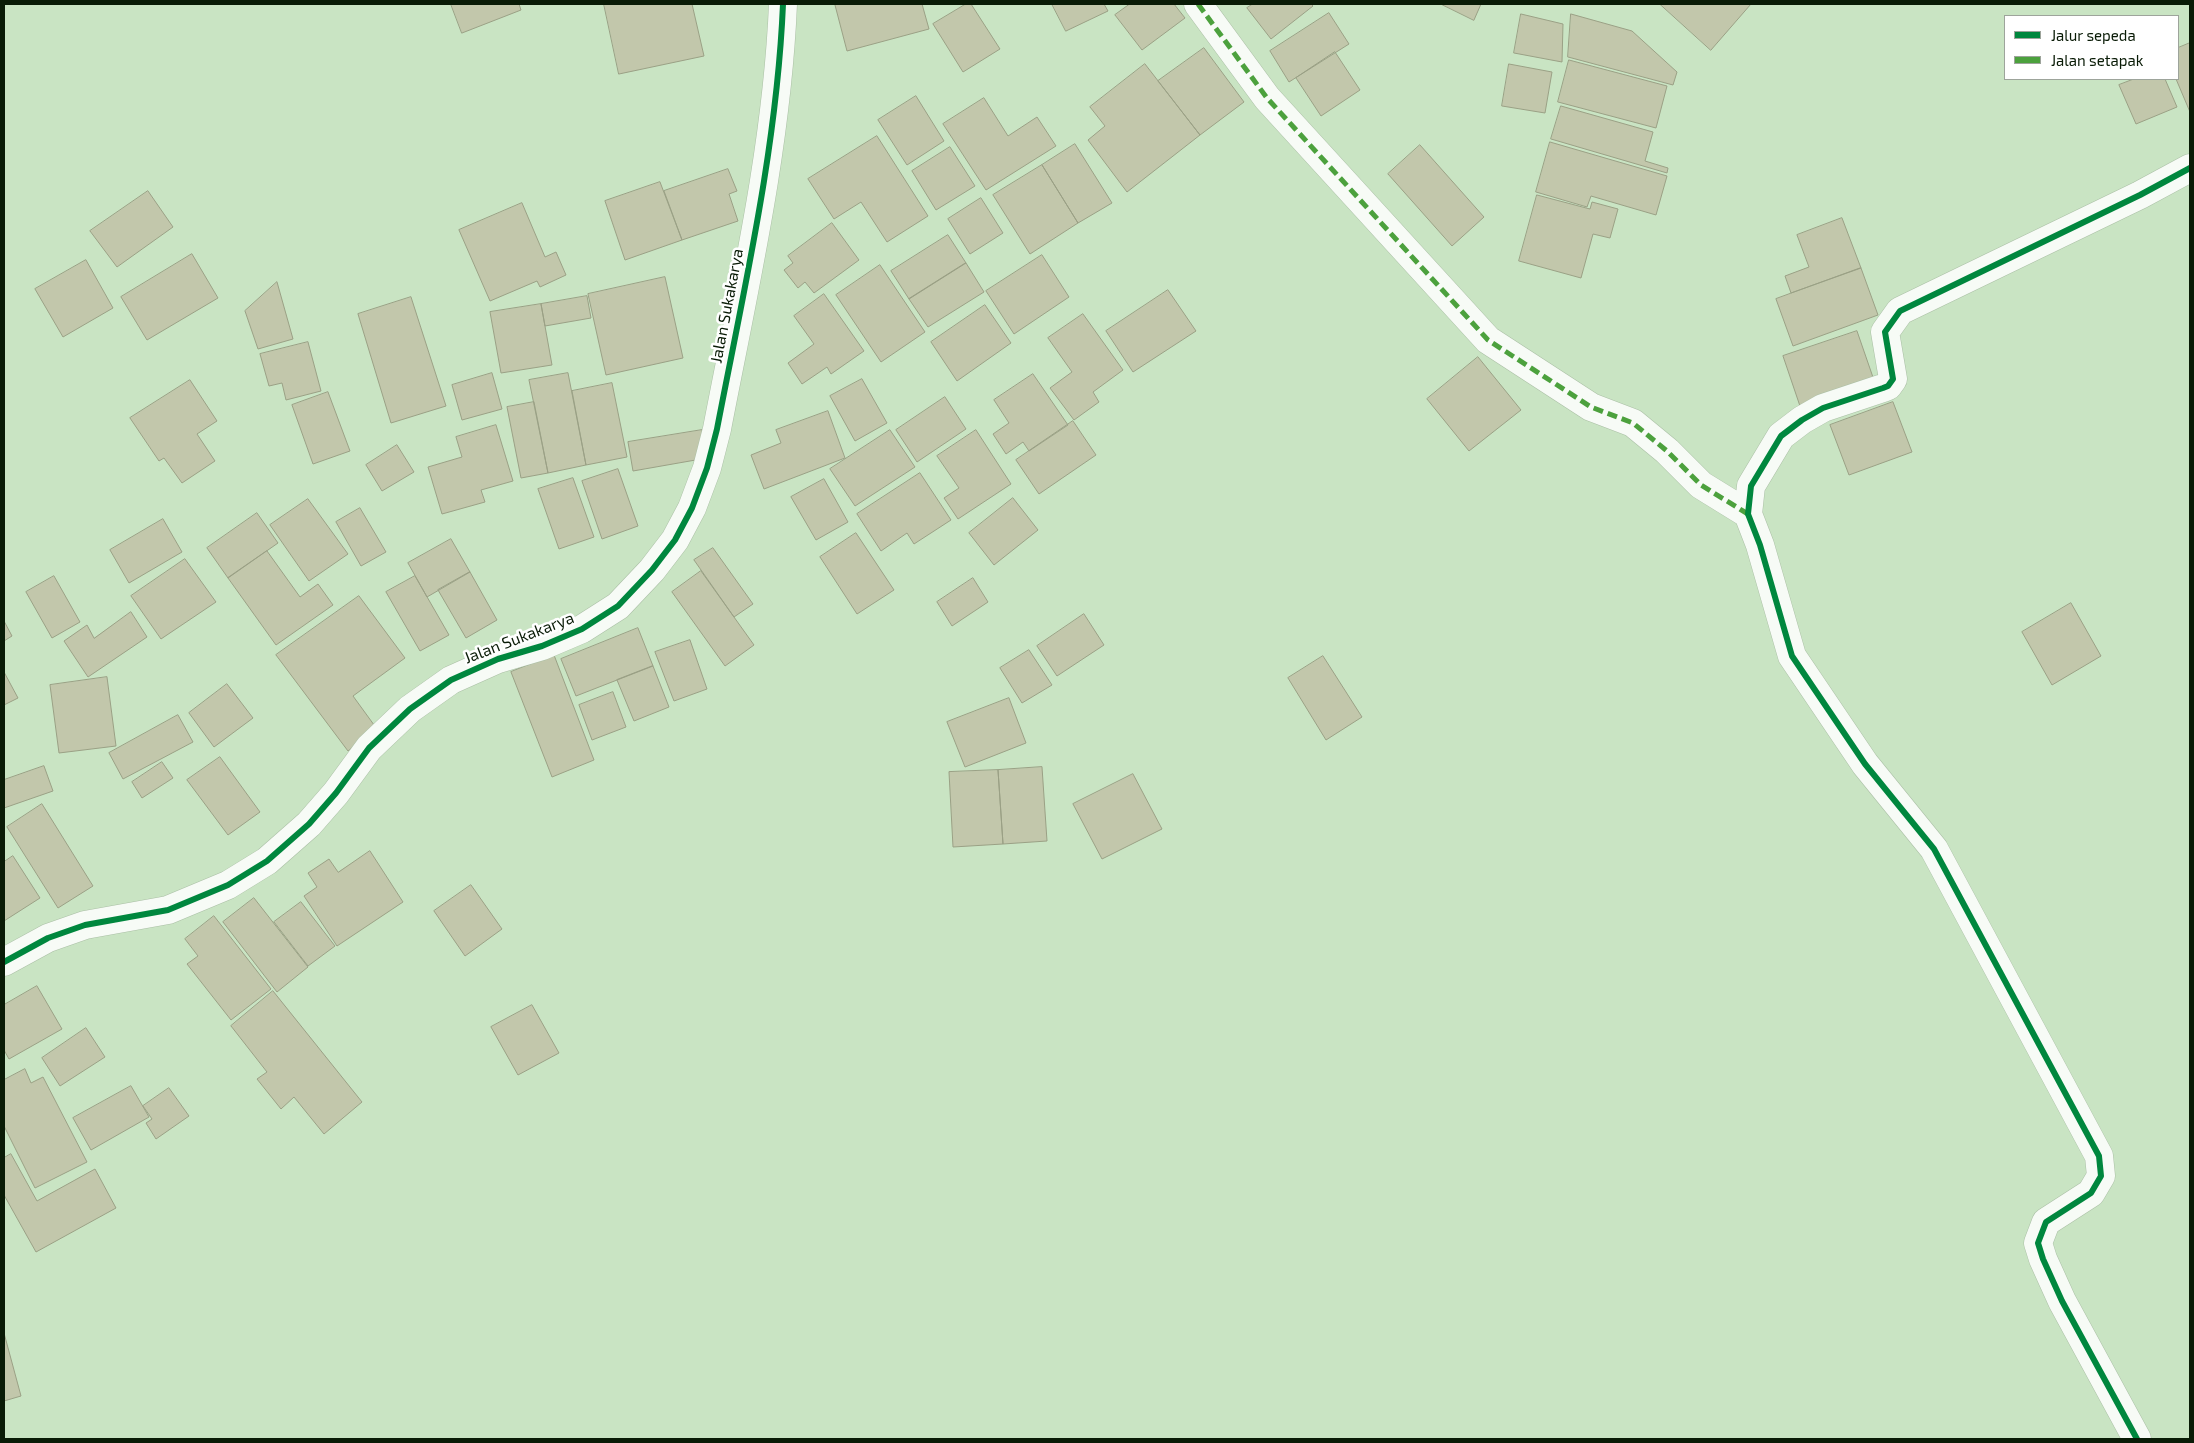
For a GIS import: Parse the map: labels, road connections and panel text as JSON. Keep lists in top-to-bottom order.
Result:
{
  "streets": {
    "street": ["Jalan Sukakarya"]
  },
  "legend": ["Jalur sepeda", "Jalan setapak"]
}
